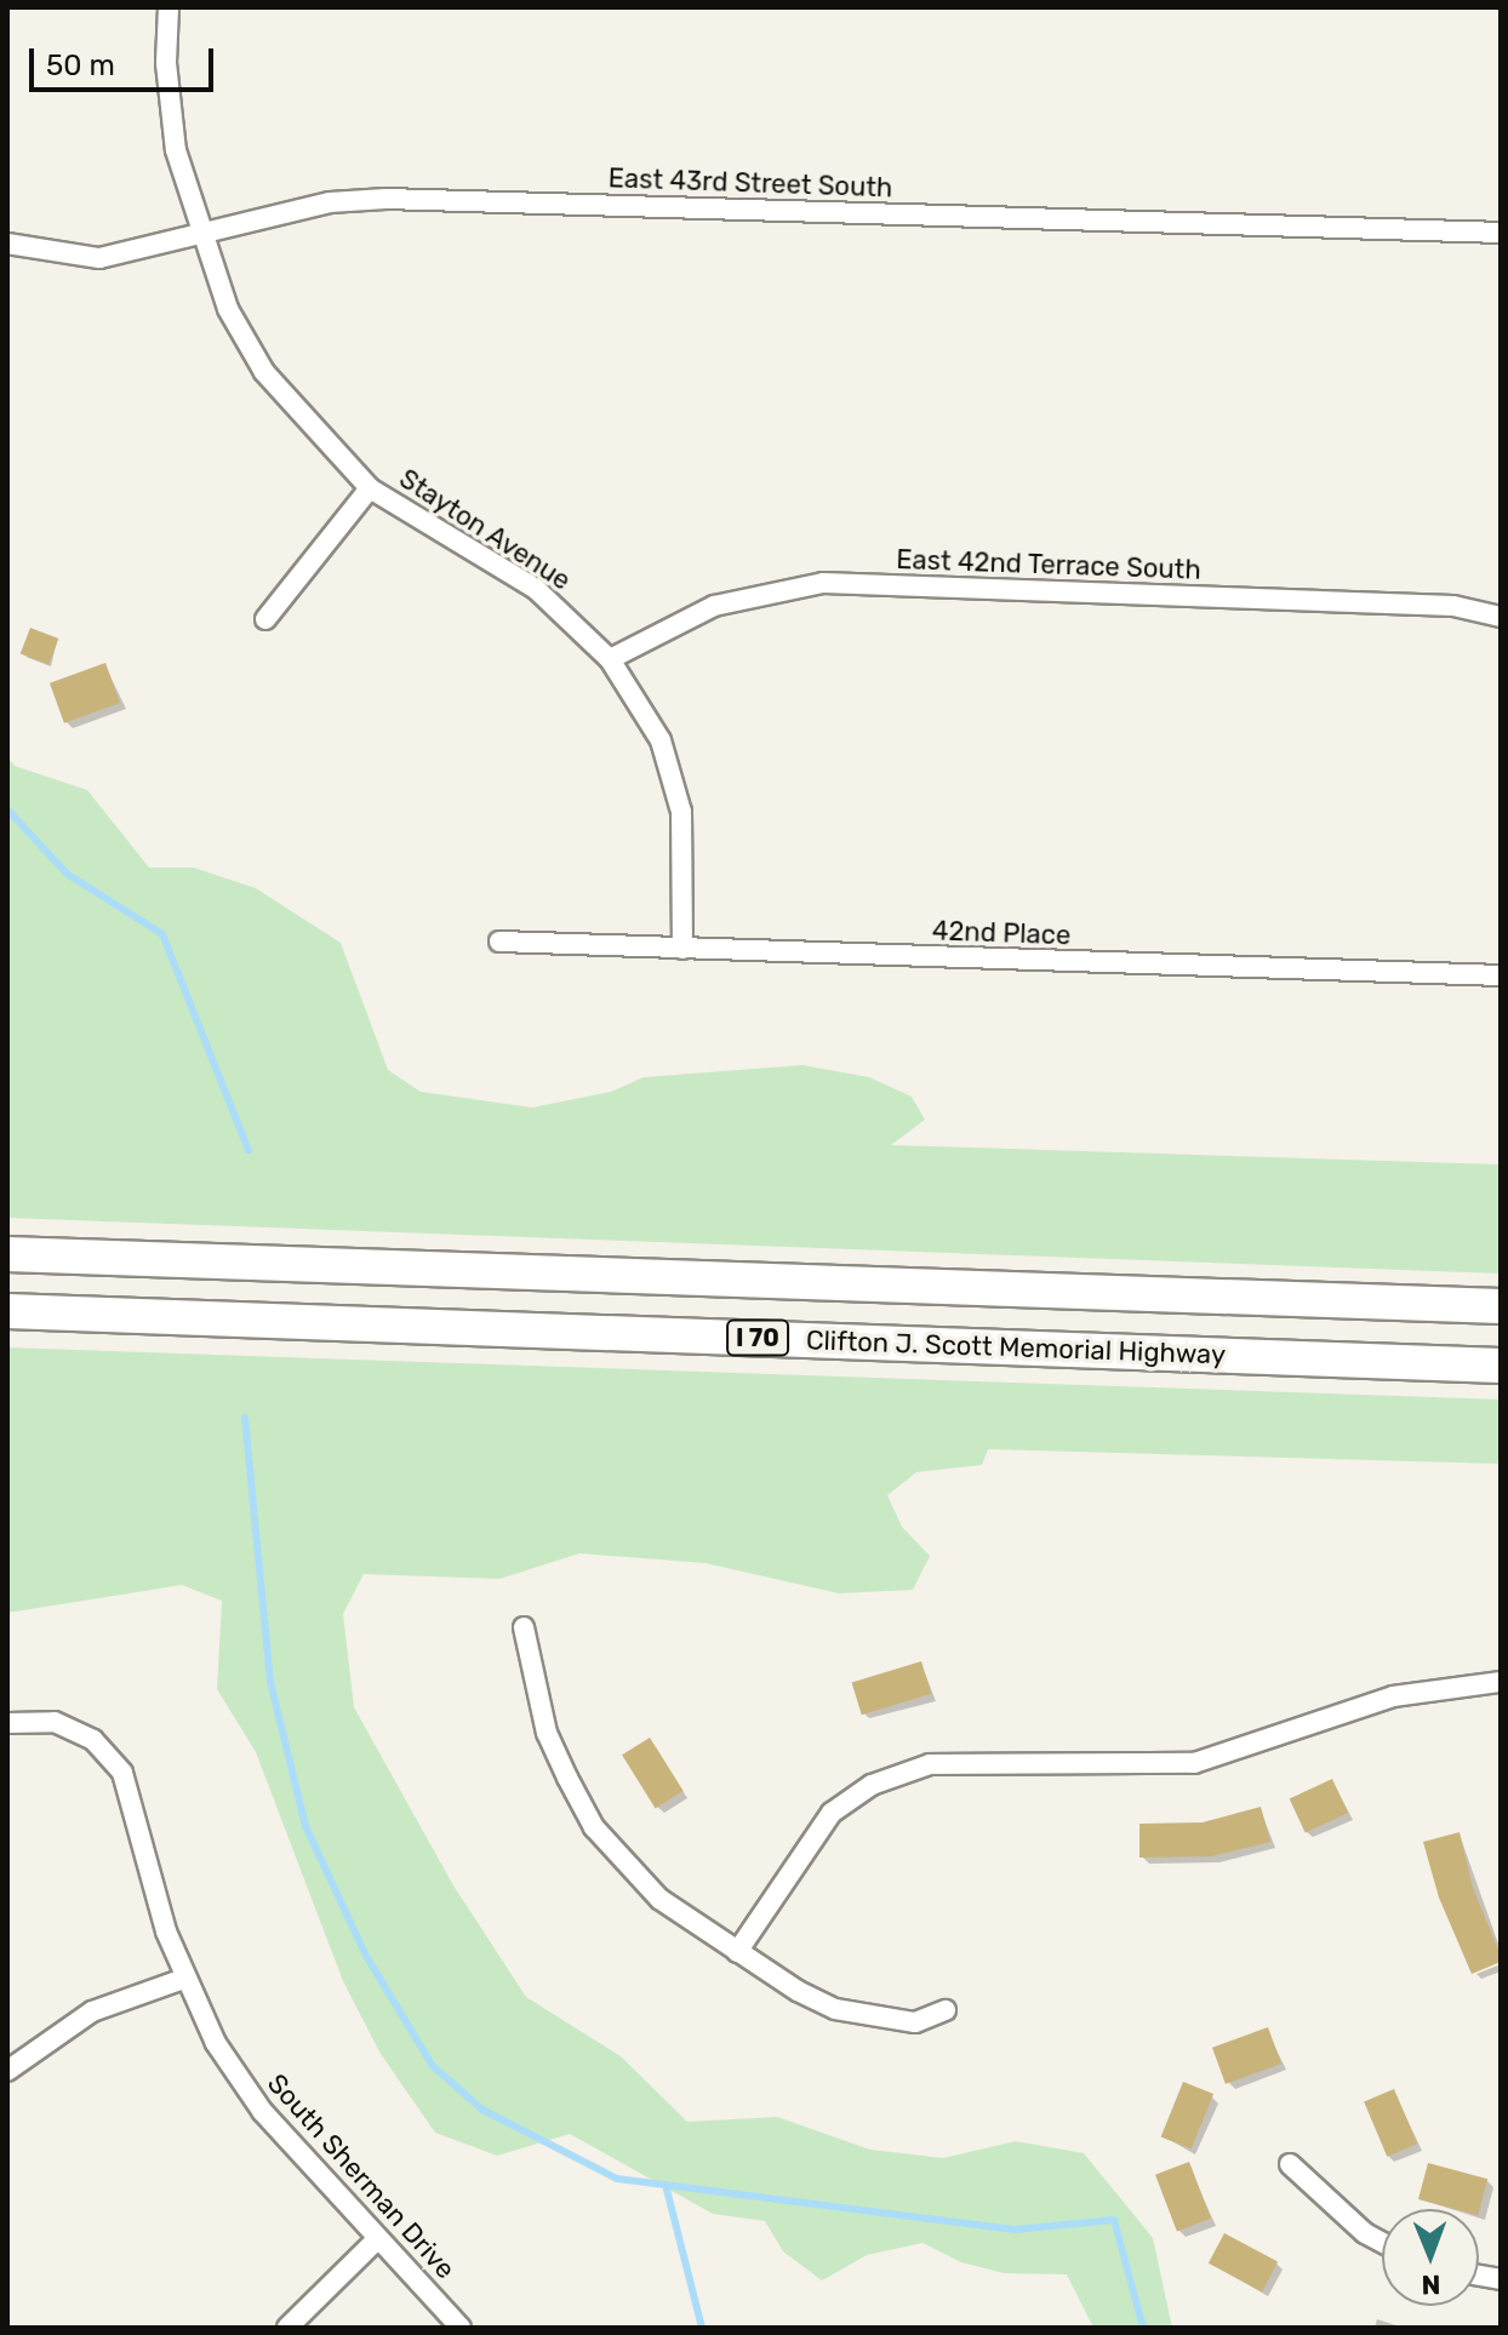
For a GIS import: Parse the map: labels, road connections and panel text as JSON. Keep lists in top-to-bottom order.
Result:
{
  "streets": {
    "highway": ["I 70", "Clifton J. Scott Memorial Highway"],
    "street": [
      "East 43rd Street South",
      "Stayton Avenue",
      "East 42nd Terrace South",
      "42nd Place",
      "South Sherman Drive"
    ]
  },
  "crossings": [
    ["East 43rd Street South", "Stayton Avenue"],
    ["Stayton Avenue", "East 42nd Terrace South"],
    ["Stayton Avenue", "42nd Place"]
  ],
  "scale_bar": "50 m",
  "north": "bottom"
}
